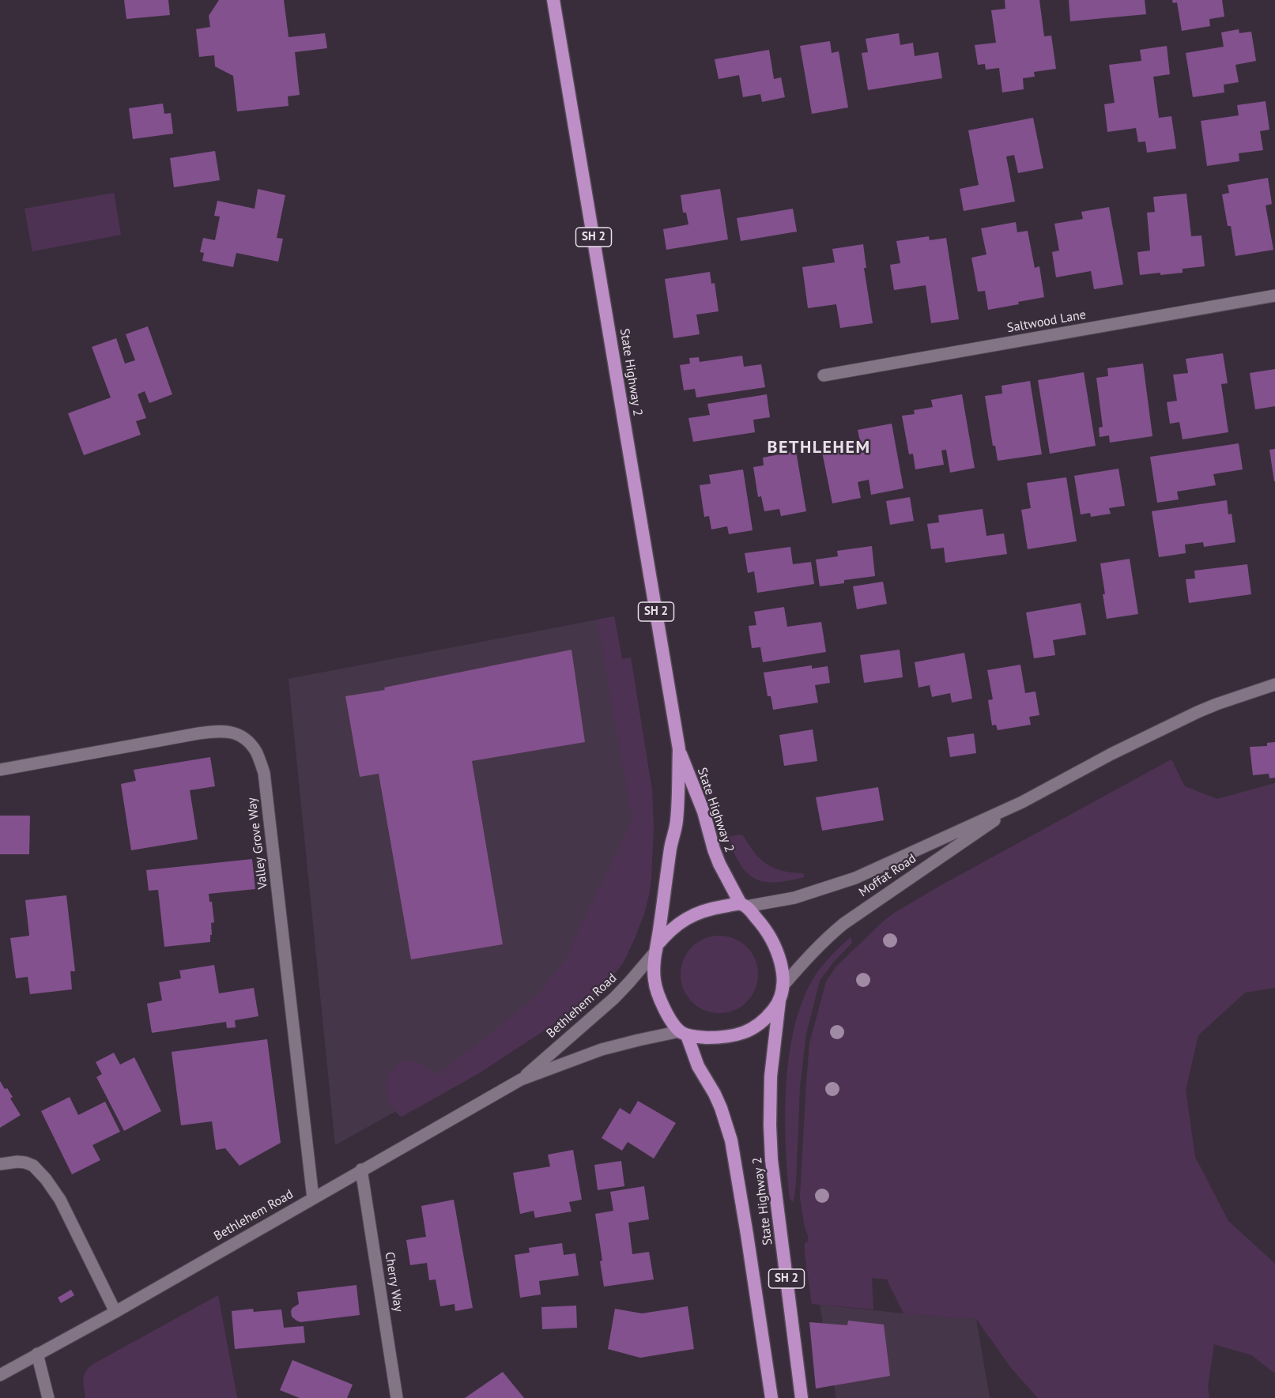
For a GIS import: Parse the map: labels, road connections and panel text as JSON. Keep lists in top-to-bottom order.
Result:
{
  "streets": {
    "highway": ["SH 2", "State Highway 2"],
    "street": [
      "Saltwood Lane",
      "Valley Grove Way",
      "Moffat Road",
      "Bethlehem Road",
      "Cherry Way"
    ]
  },
  "crossings": [
    ["SH 2", "State Highway 2"],
    ["SH 2", "Moffat Road"],
    ["SH 2", "Bethlehem Road"],
    ["State Highway 2", "Moffat Road"],
    ["State Highway 2", "Bethlehem Road"],
    ["Valley Grove Way", "Bethlehem Road"],
    ["Moffat Road", "Bethlehem Road"],
    ["Bethlehem Road", "Cherry Way"]
  ],
  "districts": ["BETHLEHEM"]
}
